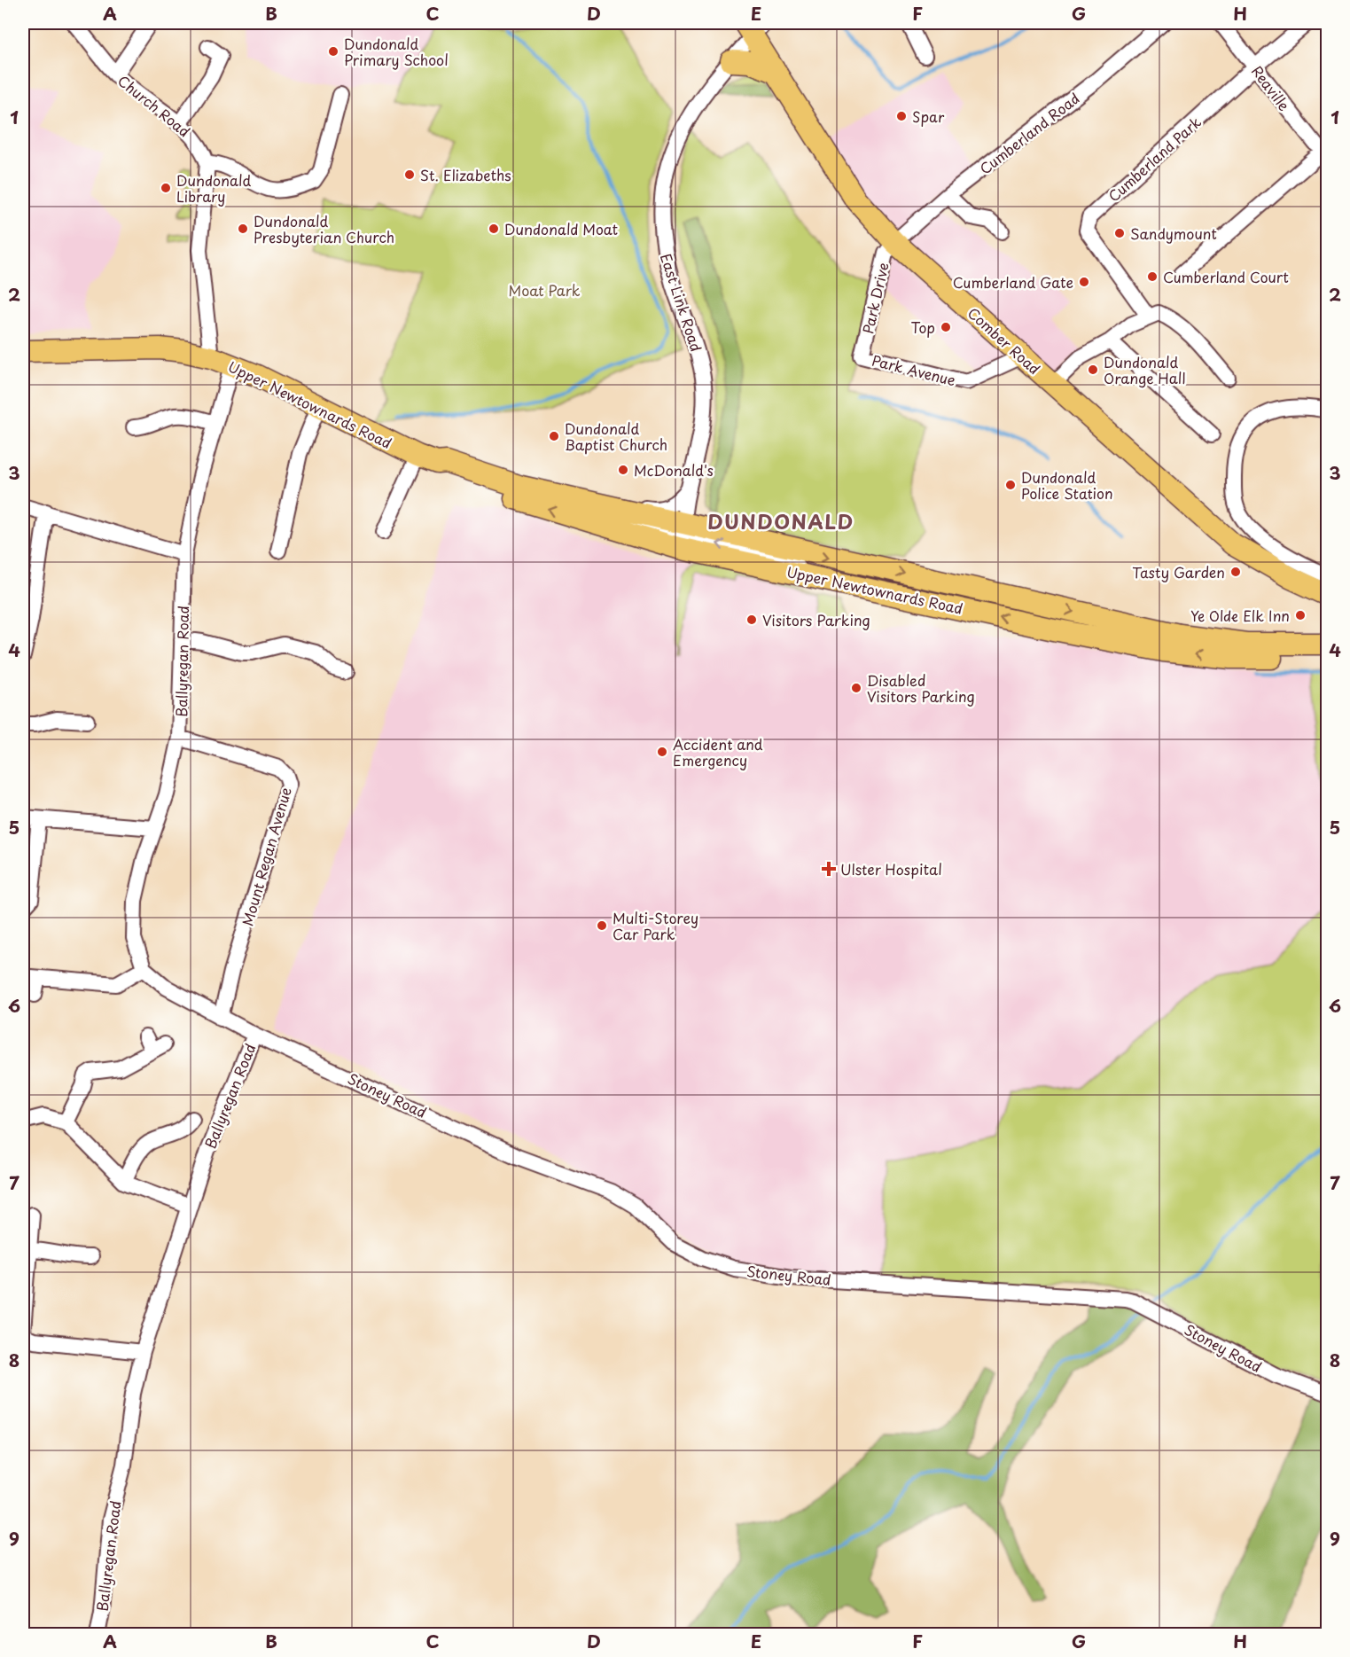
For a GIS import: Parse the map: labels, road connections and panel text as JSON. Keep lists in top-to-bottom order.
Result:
{
  "streets": {
    "highway": ["Comber Road", "Upper Newtownards Road"],
    "street": [
      "Reaville",
      "Church Road",
      "Cumberland Road",
      "Cumberland Park",
      "Park Drive",
      "East Link Road",
      "Park Avenue",
      "Ballyregan Road",
      "Mount Regan Avenue",
      "Stoney Road"
    ]
  },
  "crossings": [
    ["Reaville", "Cumberland Park"],
    ["Cumberland Road", "Park Drive"],
    ["Cumberland Road", "Comber Road"],
    ["Park Drive", "Comber Road"],
    ["Park Drive", "Park Avenue"],
    ["East Link Road", "Comber Road"],
    ["East Link Road", "Upper Newtownards Road"],
    ["Comber Road", "Park Avenue"],
    ["Upper Newtownards Road", "Ballyregan Road"],
    ["Ballyregan Road", "Mount Regan Avenue"],
    ["Ballyregan Road", "Stoney Road"]
  ],
  "districts": ["DUNDONALD"],
  "parks": ["Moat Park"],
  "places": {
    "other": [
      "Dundonald Primary School",
      "Spar",
      "St. Elizabeths",
      "Dundonald Library",
      "Dundonald Presbyterian Church",
      "Dundonald Moat",
      "Sandymount",
      "Cumberland Court",
      "Cumberland Gate",
      "Top",
      "Dundonald Orange Hall",
      "Dundonald Baptist Church",
      "McDonald's",
      "Dundonald Police Station",
      "Tasty Garden",
      "Ye Olde Elk Inn",
      "Visitors Parking",
      "Disabled Visitors Parking",
      "Accident and Emergency",
      "Multi-Storey Car Park"
    ],
    "health": ["Ulster Hospital"]
  },
  "grid": {
    "columns": [
      "A",
      "B",
      "C",
      "D",
      "E",
      "F",
      "G",
      "H"
    ],
    "rows": [
      "1",
      "2",
      "3",
      "4",
      "5",
      "6",
      "7",
      "8",
      "9"
    ]
  }
}
